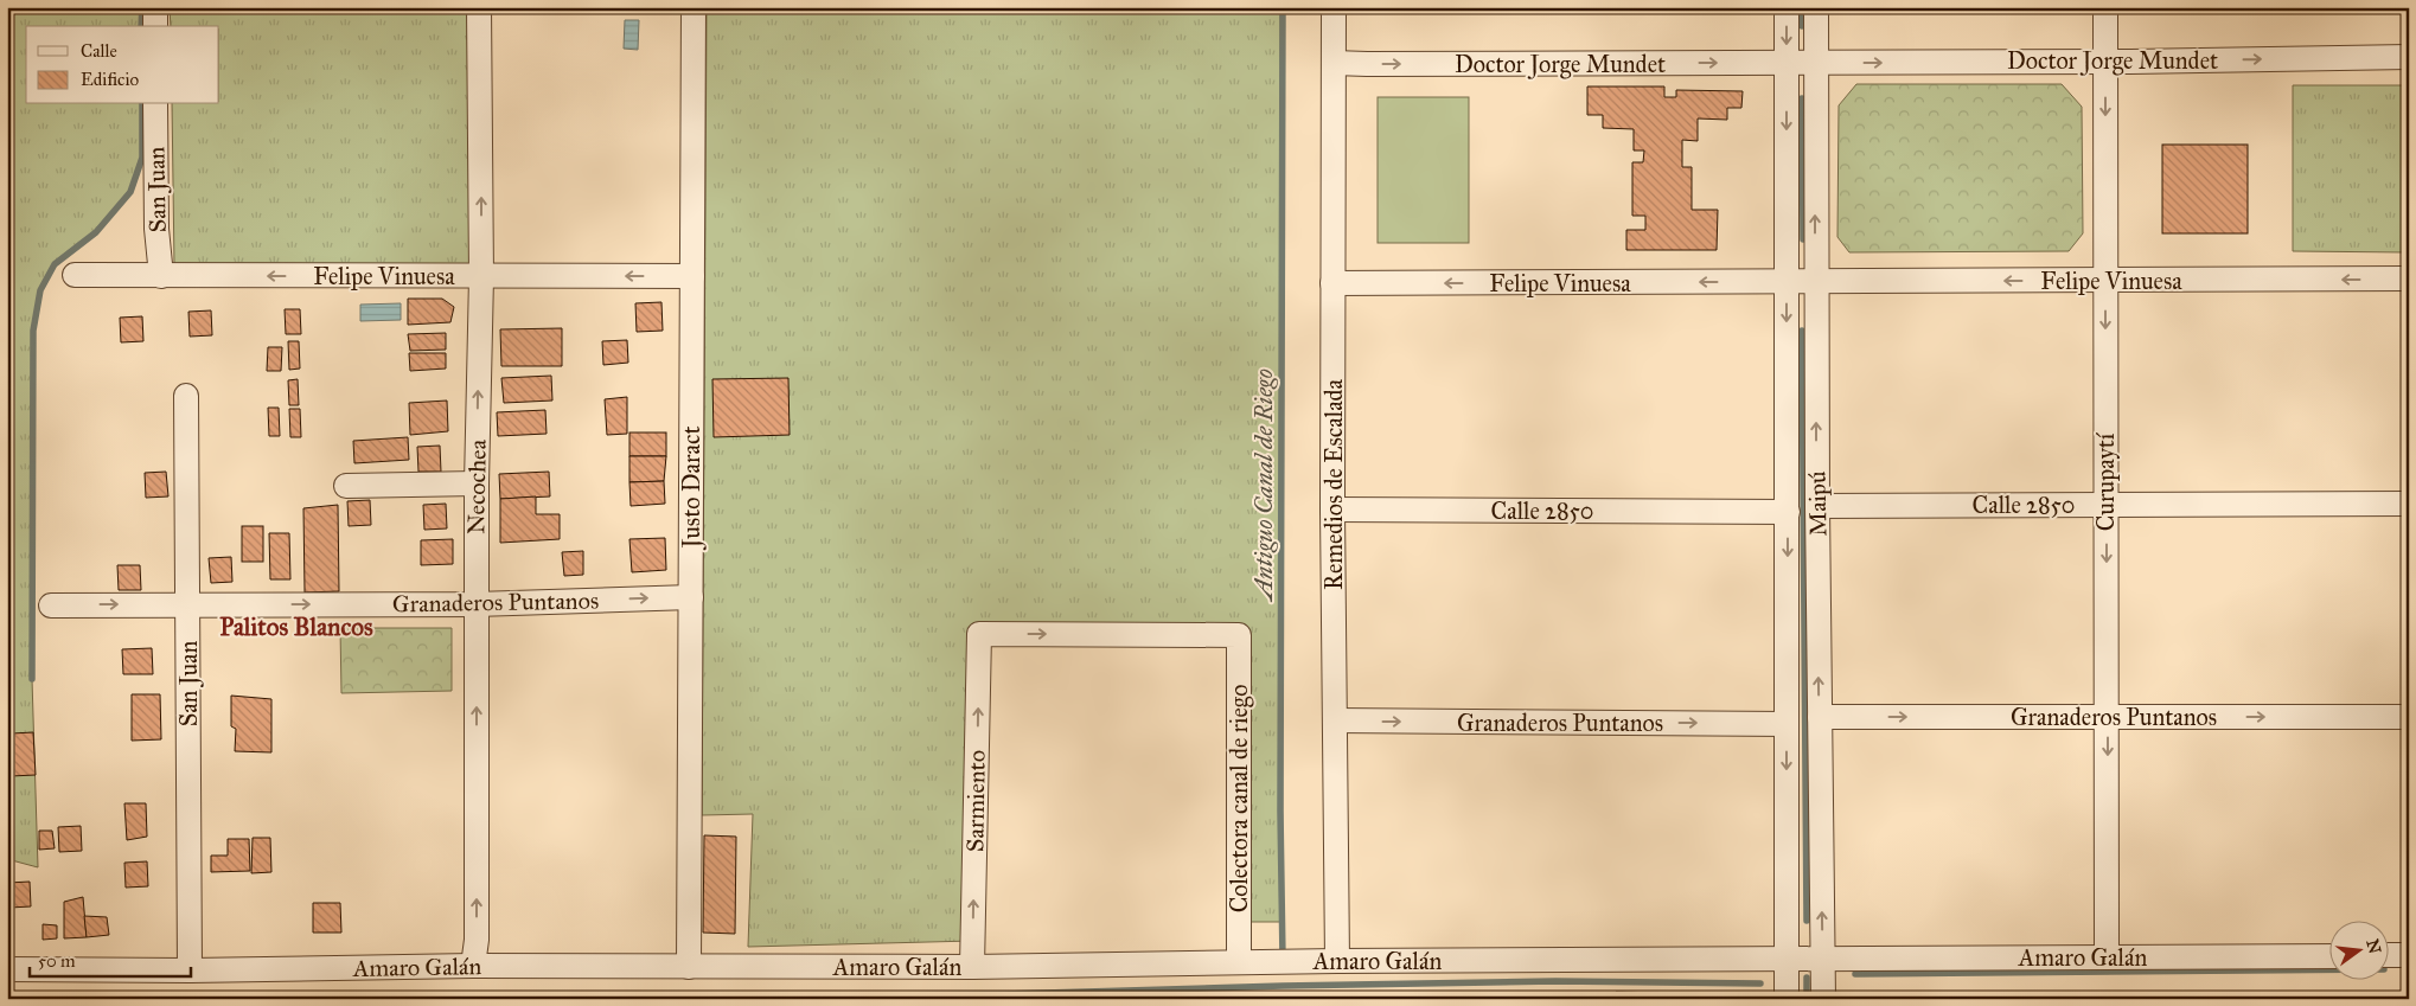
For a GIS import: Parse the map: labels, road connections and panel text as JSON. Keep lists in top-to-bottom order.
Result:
{
  "streets": {
    "street": [
      "Doctor Jorge Mundet",
      "San Juan",
      "Felipe Vinuesa",
      "Curupaytí",
      "Remedios de Escalada",
      "Necochea",
      "Justo Daract",
      "Maipú",
      "Calle 2850",
      "Granaderos Puntanos",
      "Colectora canal de riego",
      "Sarmiento",
      "Amaro Galán"
    ]
  },
  "crossings": [
    ["Doctor Jorge Mundet", "Curupaytí"],
    ["Doctor Jorge Mundet", "Remedios de Escalada"],
    ["Doctor Jorge Mundet", "Maipú"],
    ["San Juan", "Felipe Vinuesa"],
    ["San Juan", "Granaderos Puntanos"],
    ["San Juan", "Amaro Galán"],
    ["Felipe Vinuesa", "Curupaytí"],
    ["Felipe Vinuesa", "Remedios de Escalada"],
    ["Felipe Vinuesa", "Necochea"],
    ["Felipe Vinuesa", "Justo Daract"],
    ["Felipe Vinuesa", "Maipú"],
    ["Curupaytí", "Calle 2850"],
    ["Curupaytí", "Granaderos Puntanos"],
    ["Curupaytí", "Amaro Galán"],
    ["Remedios de Escalada", "Calle 2850"],
    ["Remedios de Escalada", "Granaderos Puntanos"],
    ["Remedios de Escalada", "Amaro Galán"],
    ["Necochea", "Granaderos Puntanos"],
    ["Necochea", "Amaro Galán"],
    ["Justo Daract", "Granaderos Puntanos"],
    ["Justo Daract", "Amaro Galán"],
    ["Maipú", "Calle 2850"],
    ["Maipú", "Granaderos Puntanos"],
    ["Maipú", "Amaro Galán"],
    ["Colectora canal de riego", "Sarmiento"],
    ["Colectora canal de riego", "Amaro Galán"],
    ["Sarmiento", "Amaro Galán"]
  ],
  "one_way": [
    "Doctor Jorge Mundet",
    "Felipe Vinuesa",
    "Curupaytí",
    "Necochea",
    "Granaderos Puntanos"
  ],
  "districts": ["Palitos Blancos"],
  "water": ["Antiguo Canal de Riego"],
  "legend": ["Calle", "Edificio"],
  "scale_bar": "50 m",
  "north": "right"
}
